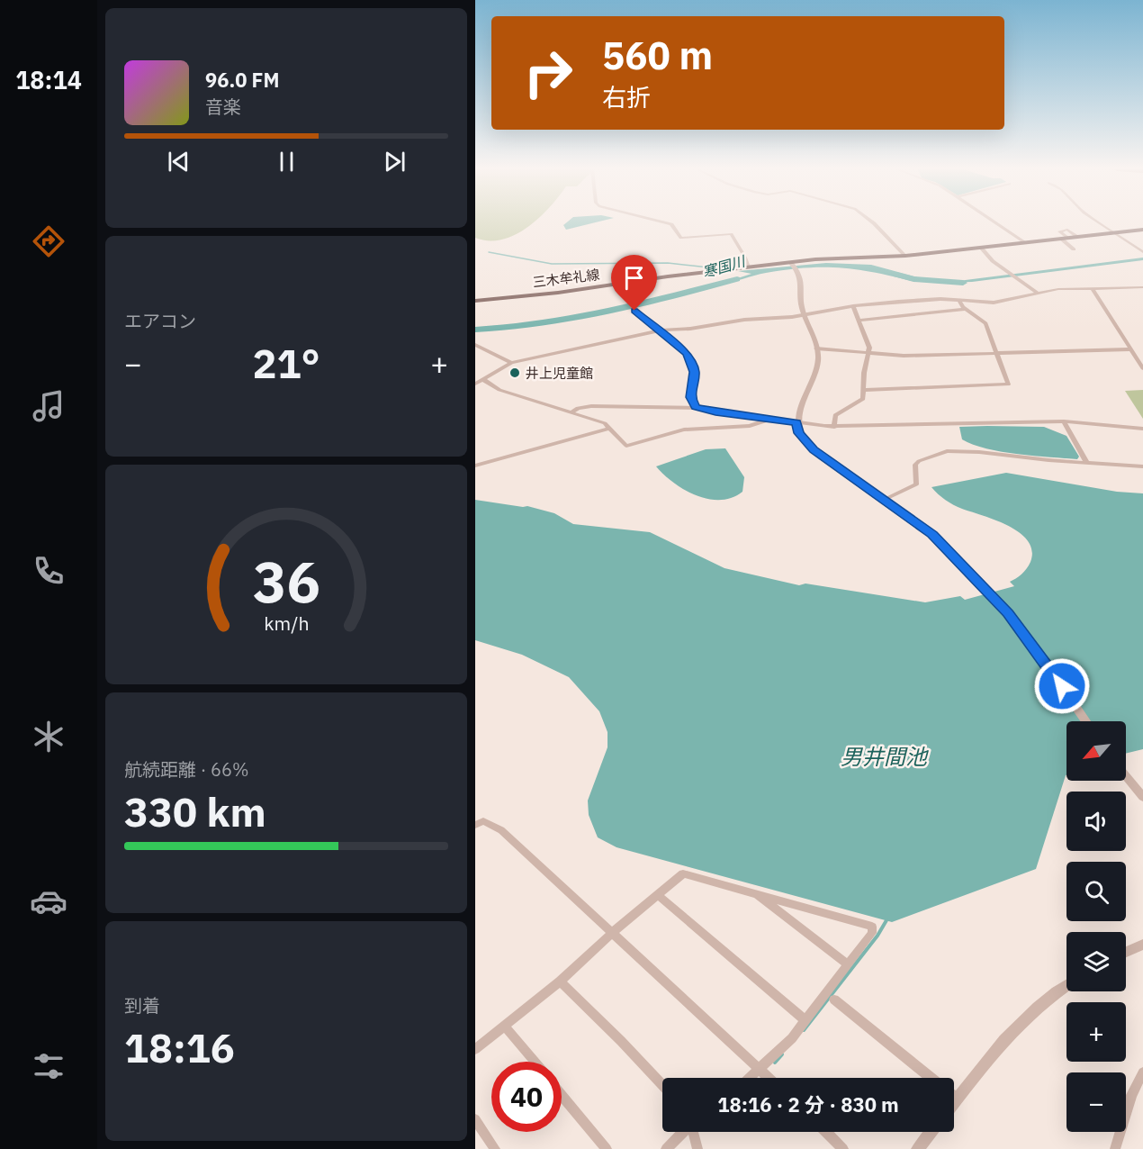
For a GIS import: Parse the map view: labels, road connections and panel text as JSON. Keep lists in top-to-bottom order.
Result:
{
  "streets": {
    "main road": ["三木牟礼線"]
  },
  "water": ["寒国川", "男井間池"],
  "places": ["井上児童館"],
  "north": "bottom left",
  "page": {
    "tabs": "18:14",
    "turn": ["560 m", "右折"],
    "song": ["96.0 FM", "音楽"],
    "tile": [
      "エアコン",
      ["航続距離 · 66%", "330 km"],
      ["到着", "18:16"]
    ],
    "heat": ["−", "21°", "+"],
    "map_buttons": ["+", "−"],
    "limit": "40",
    "trip": "18:16 · 2 分 · 830 m",
    "gauge": ["36", "km/h"]
  }
}
